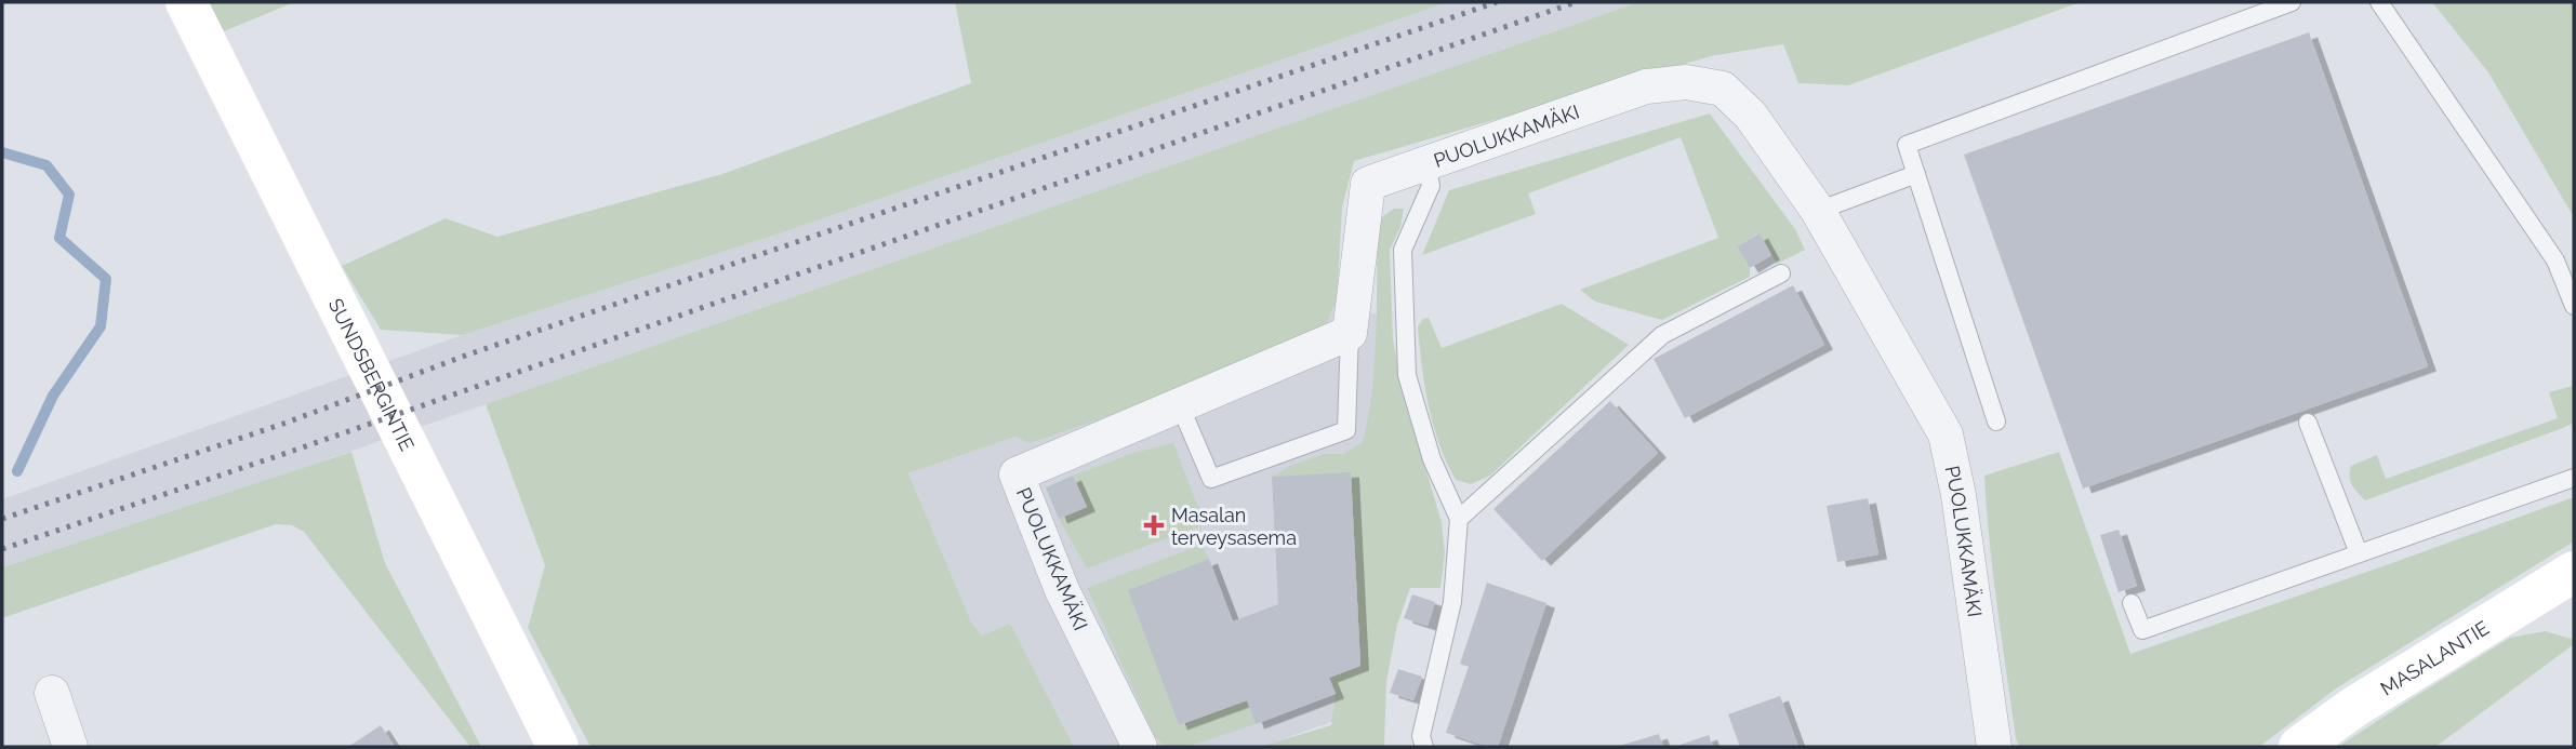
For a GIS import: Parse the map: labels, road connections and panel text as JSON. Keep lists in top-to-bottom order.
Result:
{
  "streets": {
    "main road": ["SUNDSBERGINTIE", "MASALANTIE"],
    "street": ["PUOLUKKAMÄKI"]
  },
  "places": {
    "health": ["Masalan terveysasema"]
  }
}
